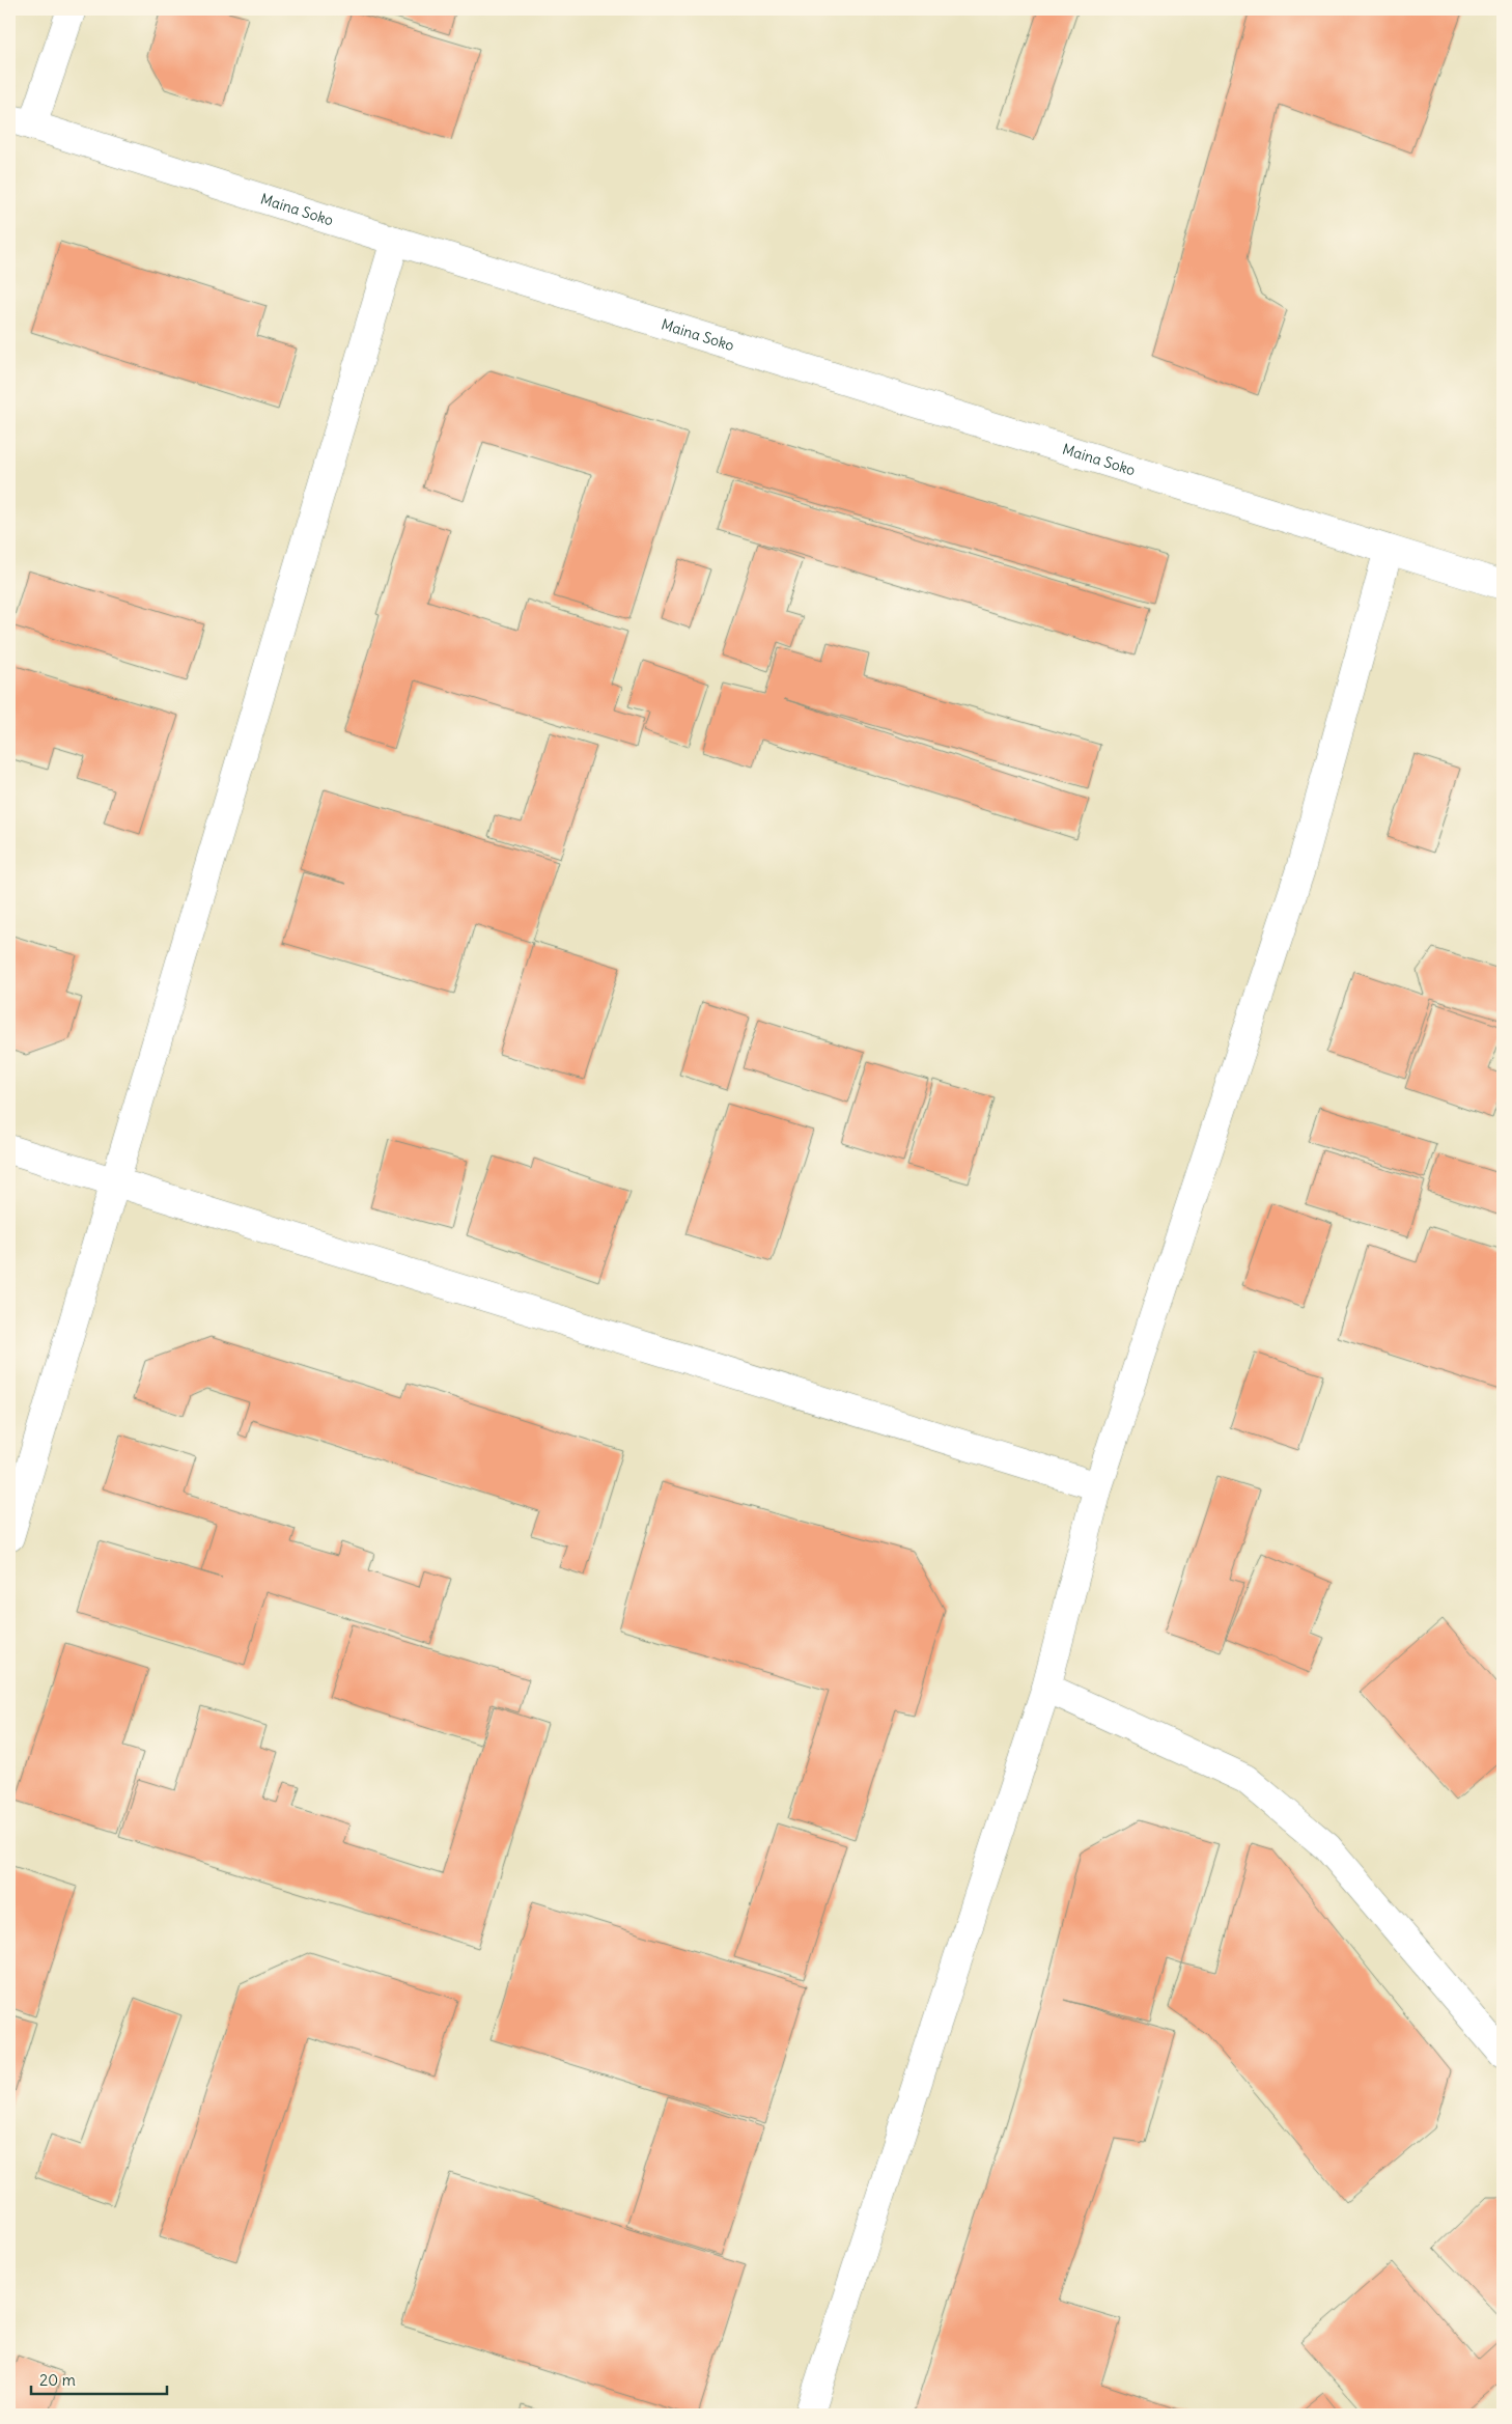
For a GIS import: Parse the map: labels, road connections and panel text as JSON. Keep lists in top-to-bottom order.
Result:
{
  "streets": {
    "street": ["Maina Soko"]
  },
  "scale_bar": "20 m"
}
